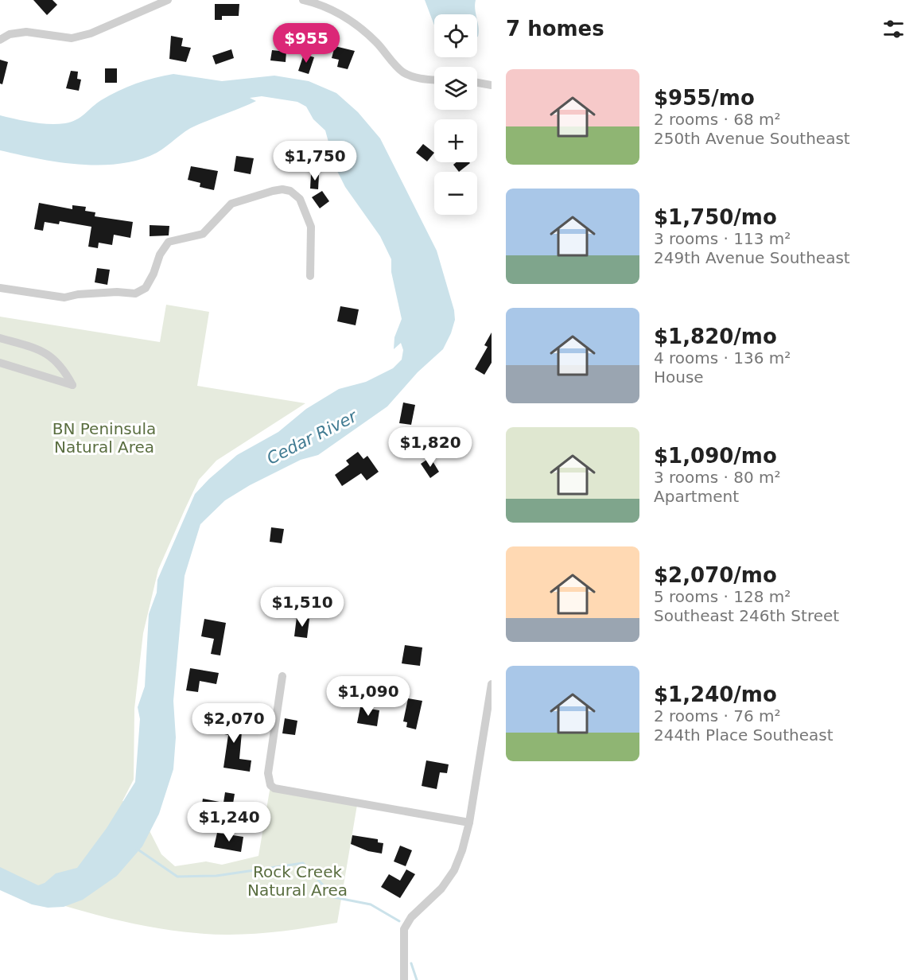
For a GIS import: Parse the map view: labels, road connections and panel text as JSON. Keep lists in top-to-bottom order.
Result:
{
  "water": ["Cedar River"],
  "parks": ["BN Peninsula Natural Area", "Rock Creek Natural Area"],
  "page": {
    "heading": "7 homes",
    "map_buttons": ["+", "−"],
    "price": [
      "$955",
      "$1,750",
      "$1,820",
      "$1,510",
      "$1,090",
      "$2,070",
      "$1,240"
    ],
    "list": [
      {
        "name": "$955/mo",
        "note": "2 rooms · 68 m² · 250th Avenue Southeast"
      },
      {
        "name": "$1,750/mo",
        "note": "3 rooms · 113 m² · 249th Avenue Southeast"
      },
      {
        "name": "$1,820/mo",
        "note": "4 rooms · 136 m² · House"
      },
      {
        "name": "$1,090/mo",
        "note": "3 rooms · 80 m² · Apartment"
      },
      {
        "name": "$2,070/mo",
        "note": "5 rooms · 128 m² · Southeast 246th Street"
      },
      {
        "name": "$1,240/mo",
        "note": "2 rooms · 76 m² · 244th Place Southeast"
      }
    ]
  }
}
